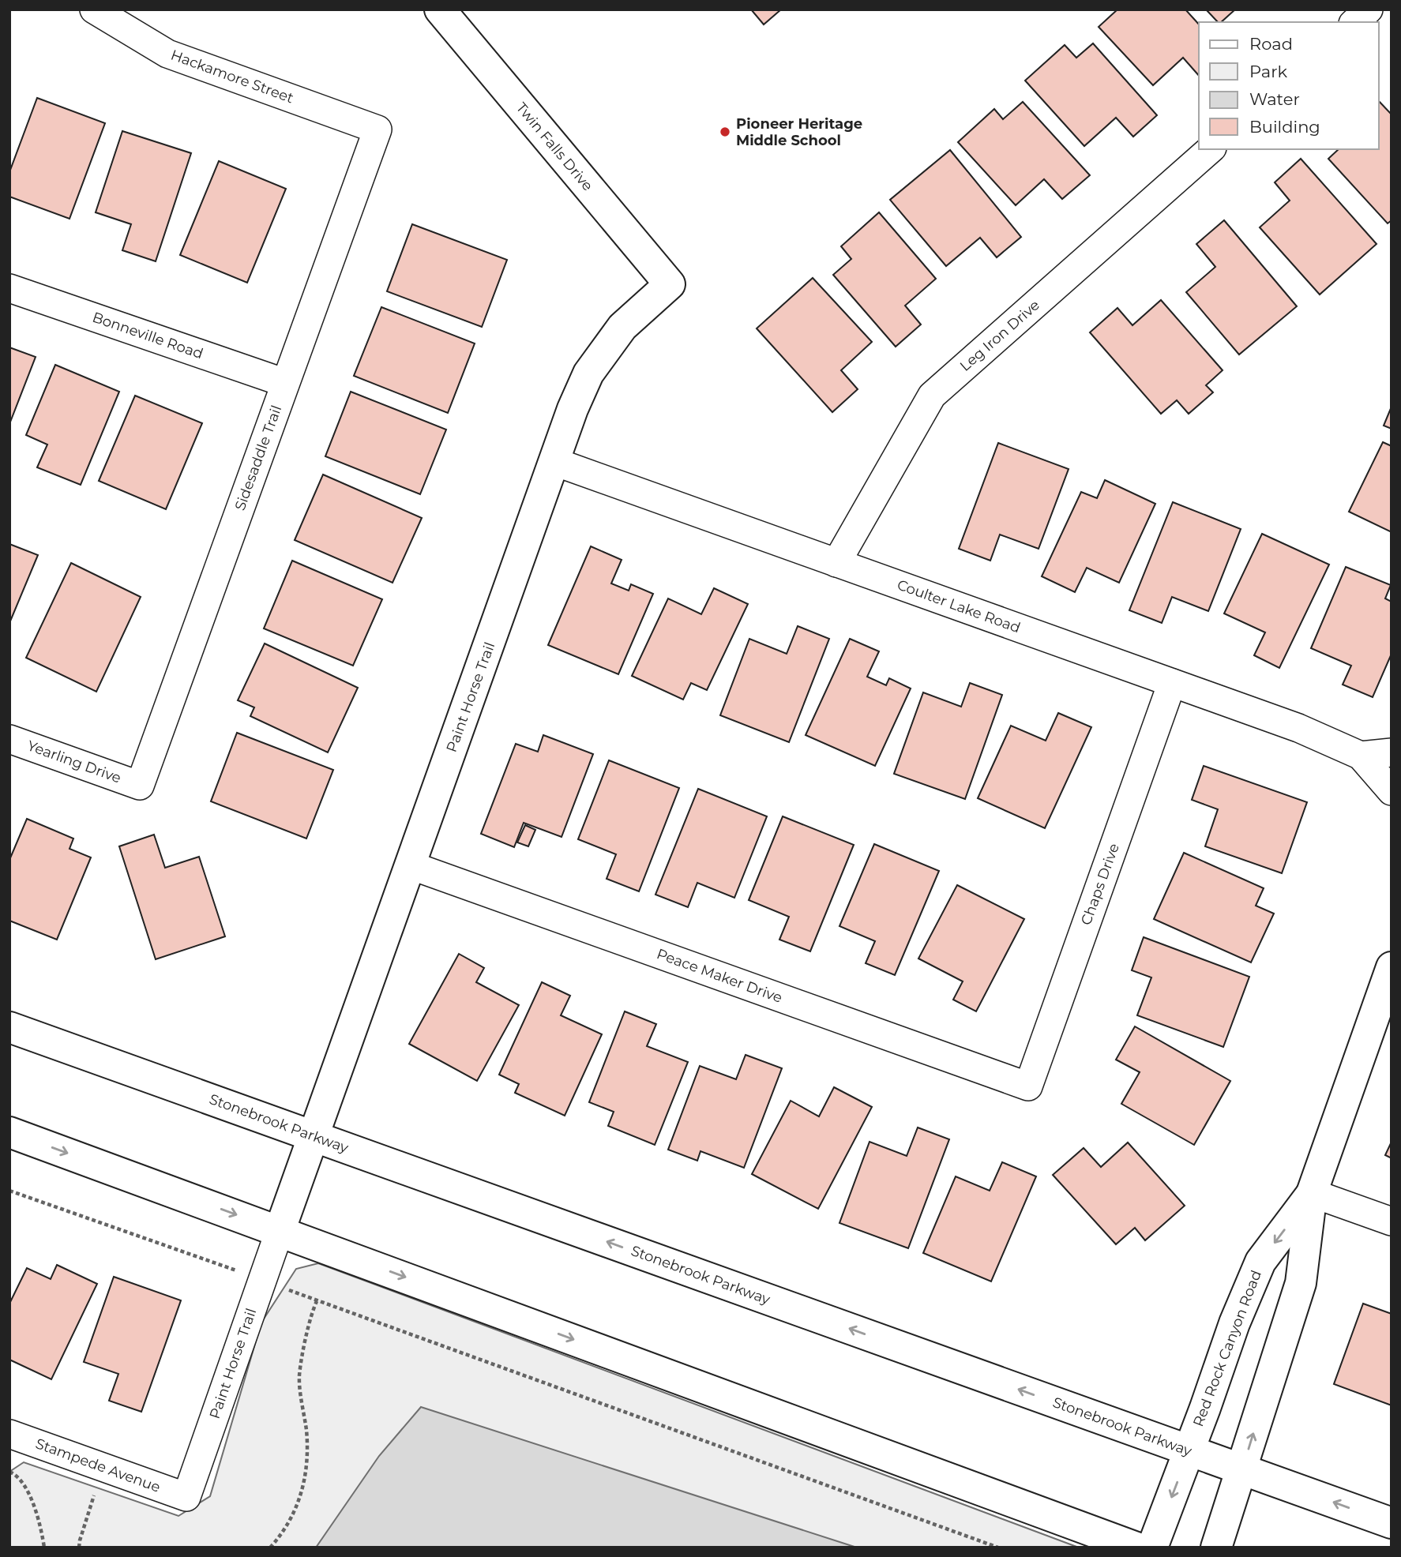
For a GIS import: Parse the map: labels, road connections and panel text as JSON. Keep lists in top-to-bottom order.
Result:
{
  "streets": {
    "main road": [
      "Twin Falls Drive",
      "Paint Horse Trail",
      "Stonebrook Parkway",
      "Red Rock Canyon Road"
    ],
    "street": [
      "Hackamore Street",
      "Bonneville Road",
      "Leg Iron Drive",
      "Sidesaddle Trail",
      "Coulter Lake Road",
      "Yearling Drive",
      "Chaps Drive",
      "Peace Maker Drive",
      "Stampede Avenue"
    ]
  },
  "crossings": [
    ["Hackamore Street", "Sidesaddle Trail"],
    ["Twin Falls Drive", "Paint Horse Trail"],
    ["Bonneville Road", "Sidesaddle Trail"],
    ["Leg Iron Drive", "Coulter Lake Road"],
    ["Sidesaddle Trail", "Yearling Drive"],
    ["Coulter Lake Road", "Paint Horse Trail"],
    ["Coulter Lake Road", "Chaps Drive"],
    ["Paint Horse Trail", "Peace Maker Drive"],
    ["Paint Horse Trail", "Stonebrook Parkway"],
    ["Paint Horse Trail", "Stampede Avenue"],
    ["Chaps Drive", "Peace Maker Drive"],
    ["Stonebrook Parkway", "Red Rock Canyon Road"]
  ],
  "places": ["Pioneer Heritage Middle School"],
  "legend": [
    "Road",
    "Park",
    "Water",
    "Building"
  ]
}
